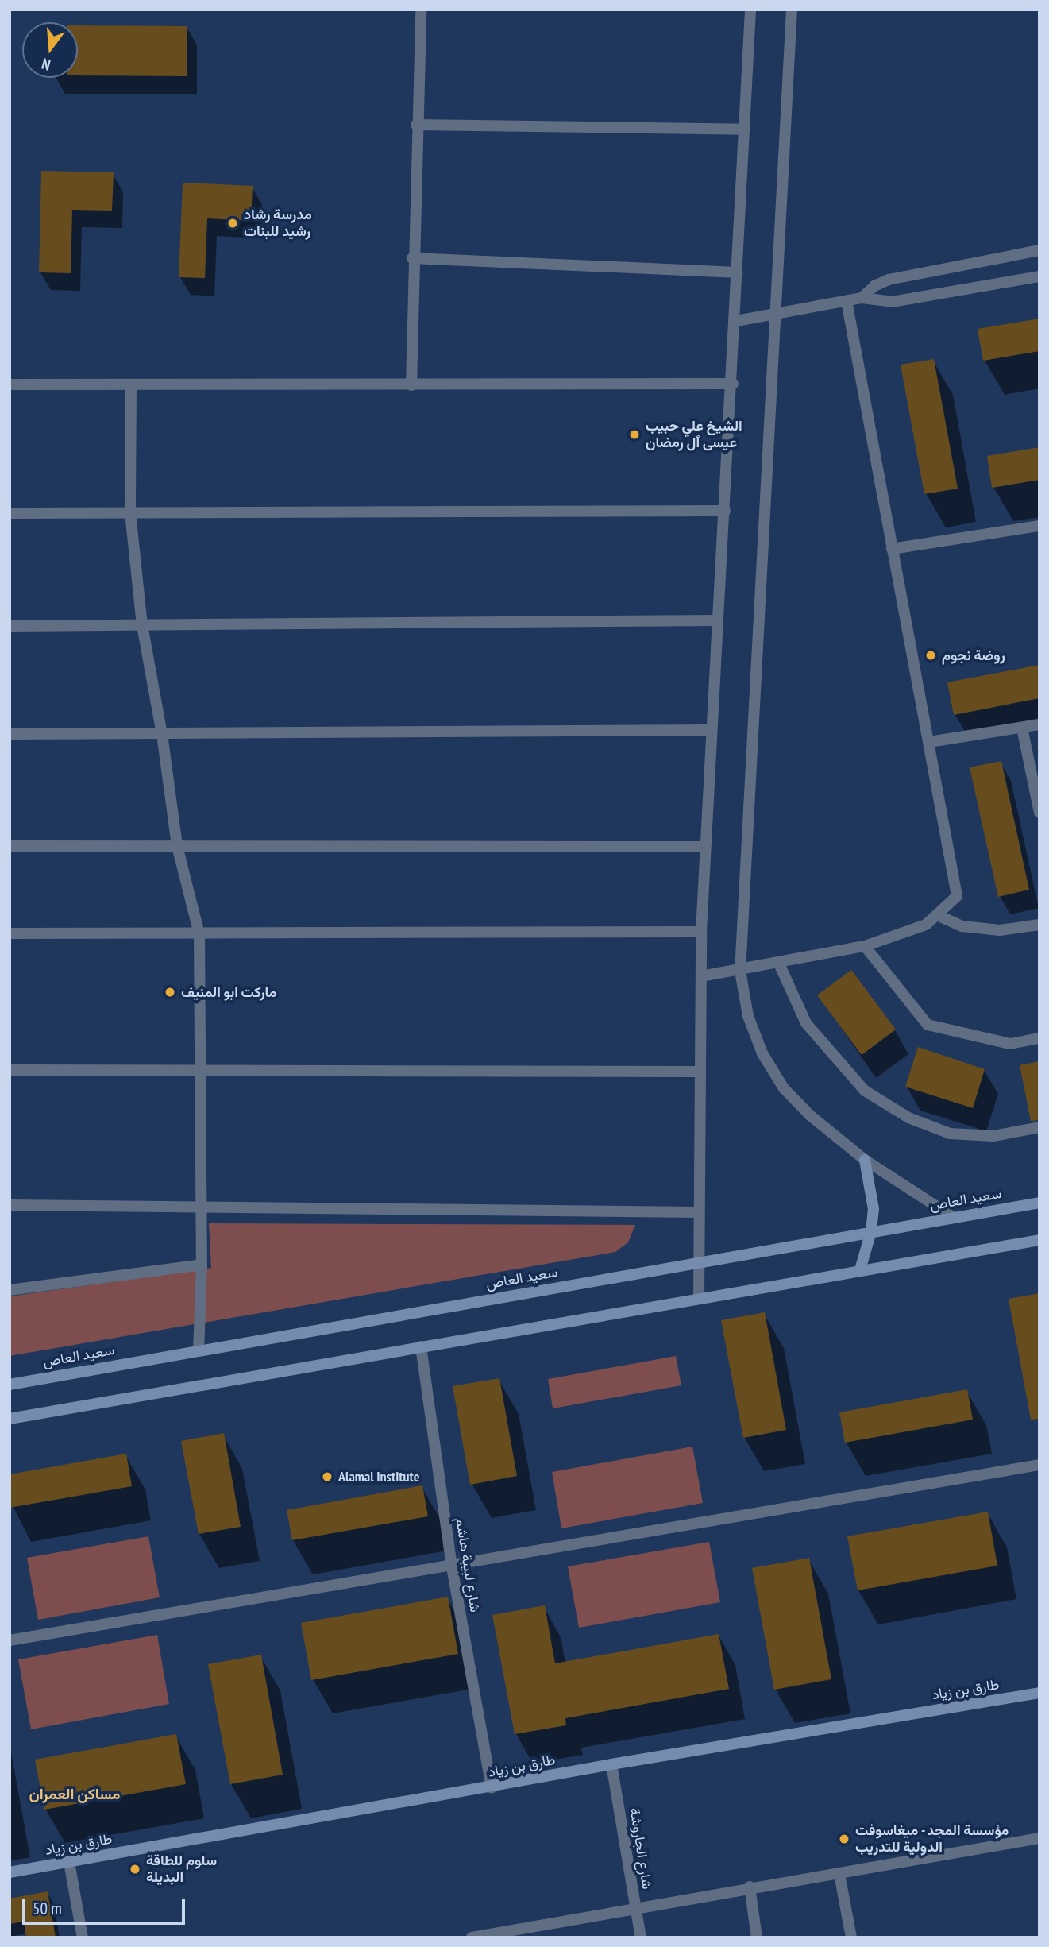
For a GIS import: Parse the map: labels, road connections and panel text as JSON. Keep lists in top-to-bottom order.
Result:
{
  "streets": {
    "main road": ["سعيد العاص", "طارق بن زياد"],
    "street": ["شارع لبيبة هاشم", "شارع الجاروشة"]
  },
  "crossings": [
    ["شارع لبيبة هاشم", "طارق بن زياد"],
    ["طارق بن زياد", "شارع الجاروشة"]
  ],
  "districts": ["مساكن العمران"],
  "places": [
    "مدرسة رشاد رشيد للبنات",
    "الشيخ علي حبيب عيسى ٱل رمضان",
    "روضة نجوم",
    "ماركت ابو المنيف",
    "Alamal Institute",
    "مؤسسة المجد - ميغاسوفت الدولية للتدريب",
    "سلوم للطاقة البديلة"
  ],
  "scale_bar": "50 m",
  "north": "bottom"
}
